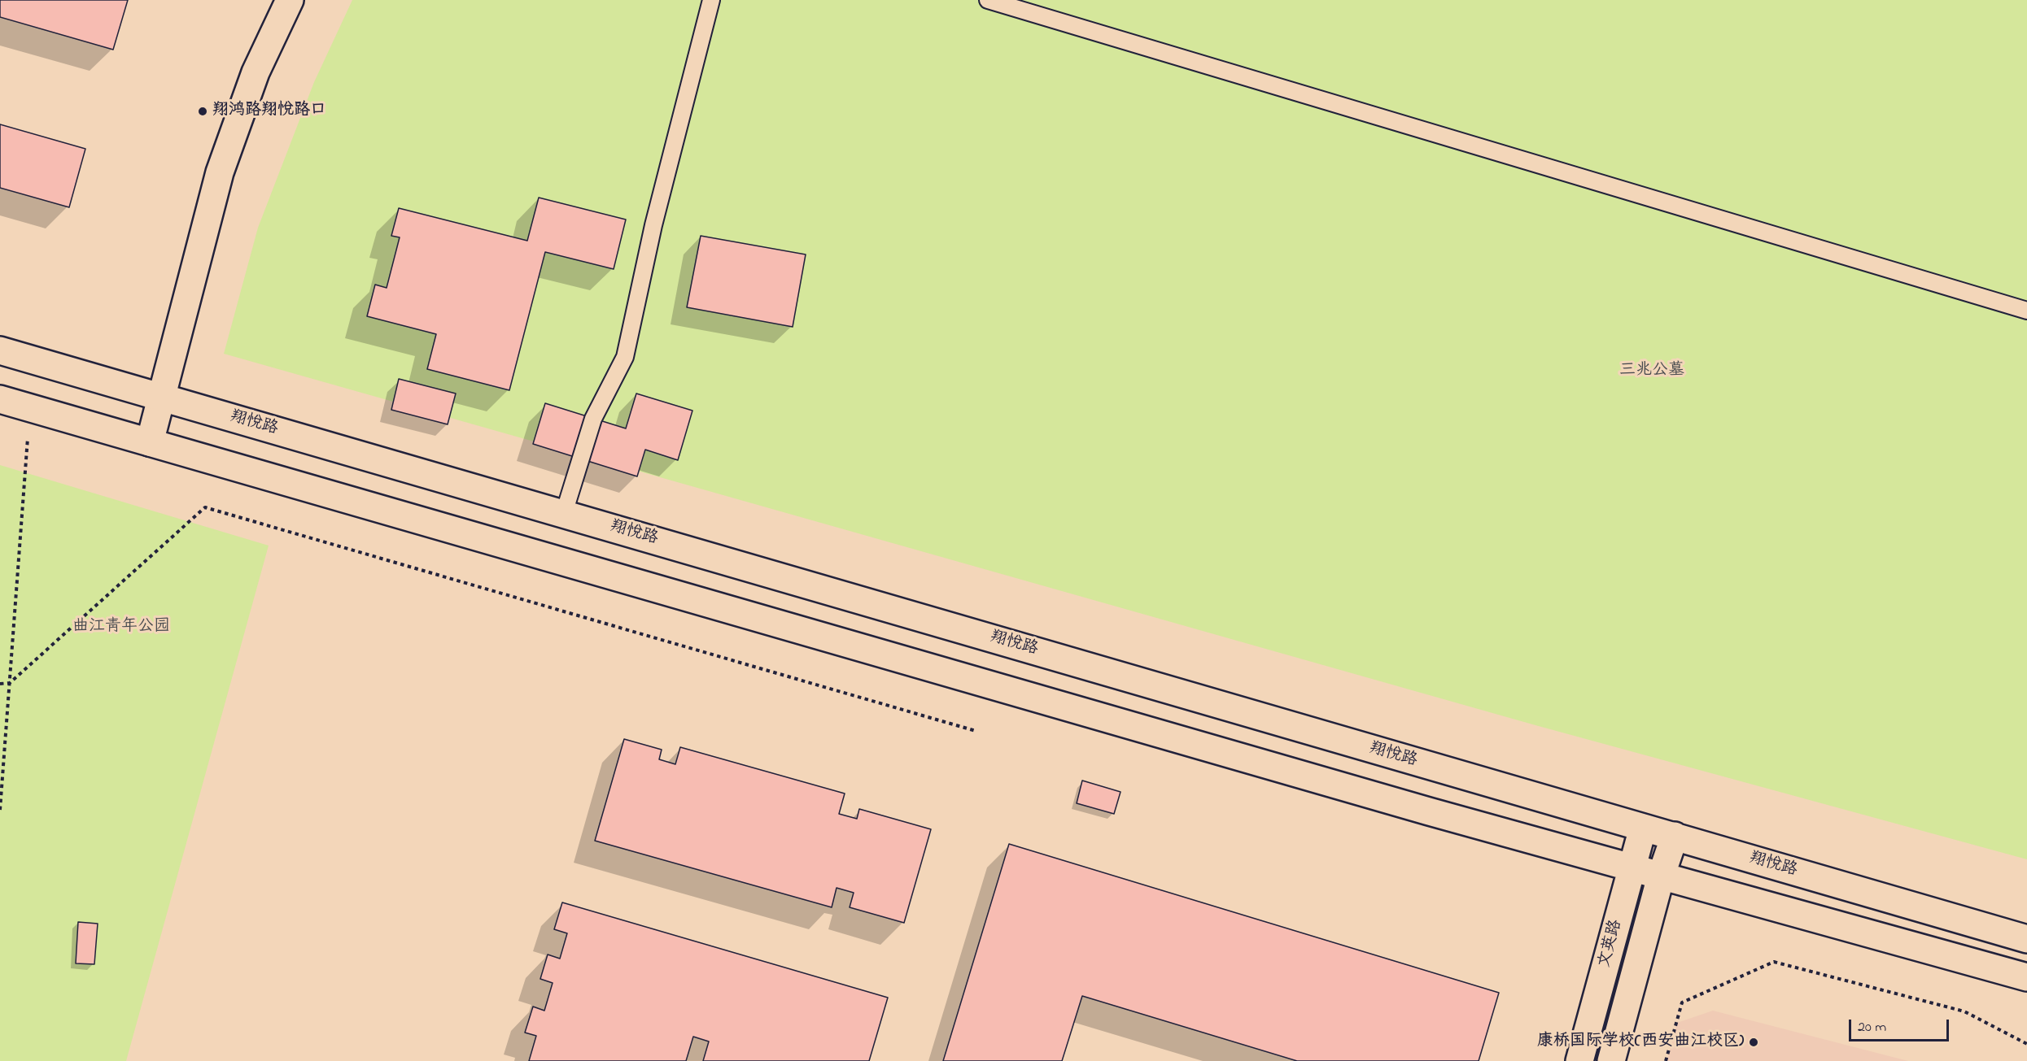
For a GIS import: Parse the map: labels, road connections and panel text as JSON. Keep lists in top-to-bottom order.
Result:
{
  "streets": {
    "street": ["翔悦路", "文英路"]
  },
  "crossings": [
    ["翔悦路", "文英路"]
  ],
  "parks": ["三兆公墓", "曲江青年公园"],
  "places": ["翔鸿路翔悦路口", "康桥国际学校(西安曲江校区)"],
  "scale_bar": "20 m"
}
